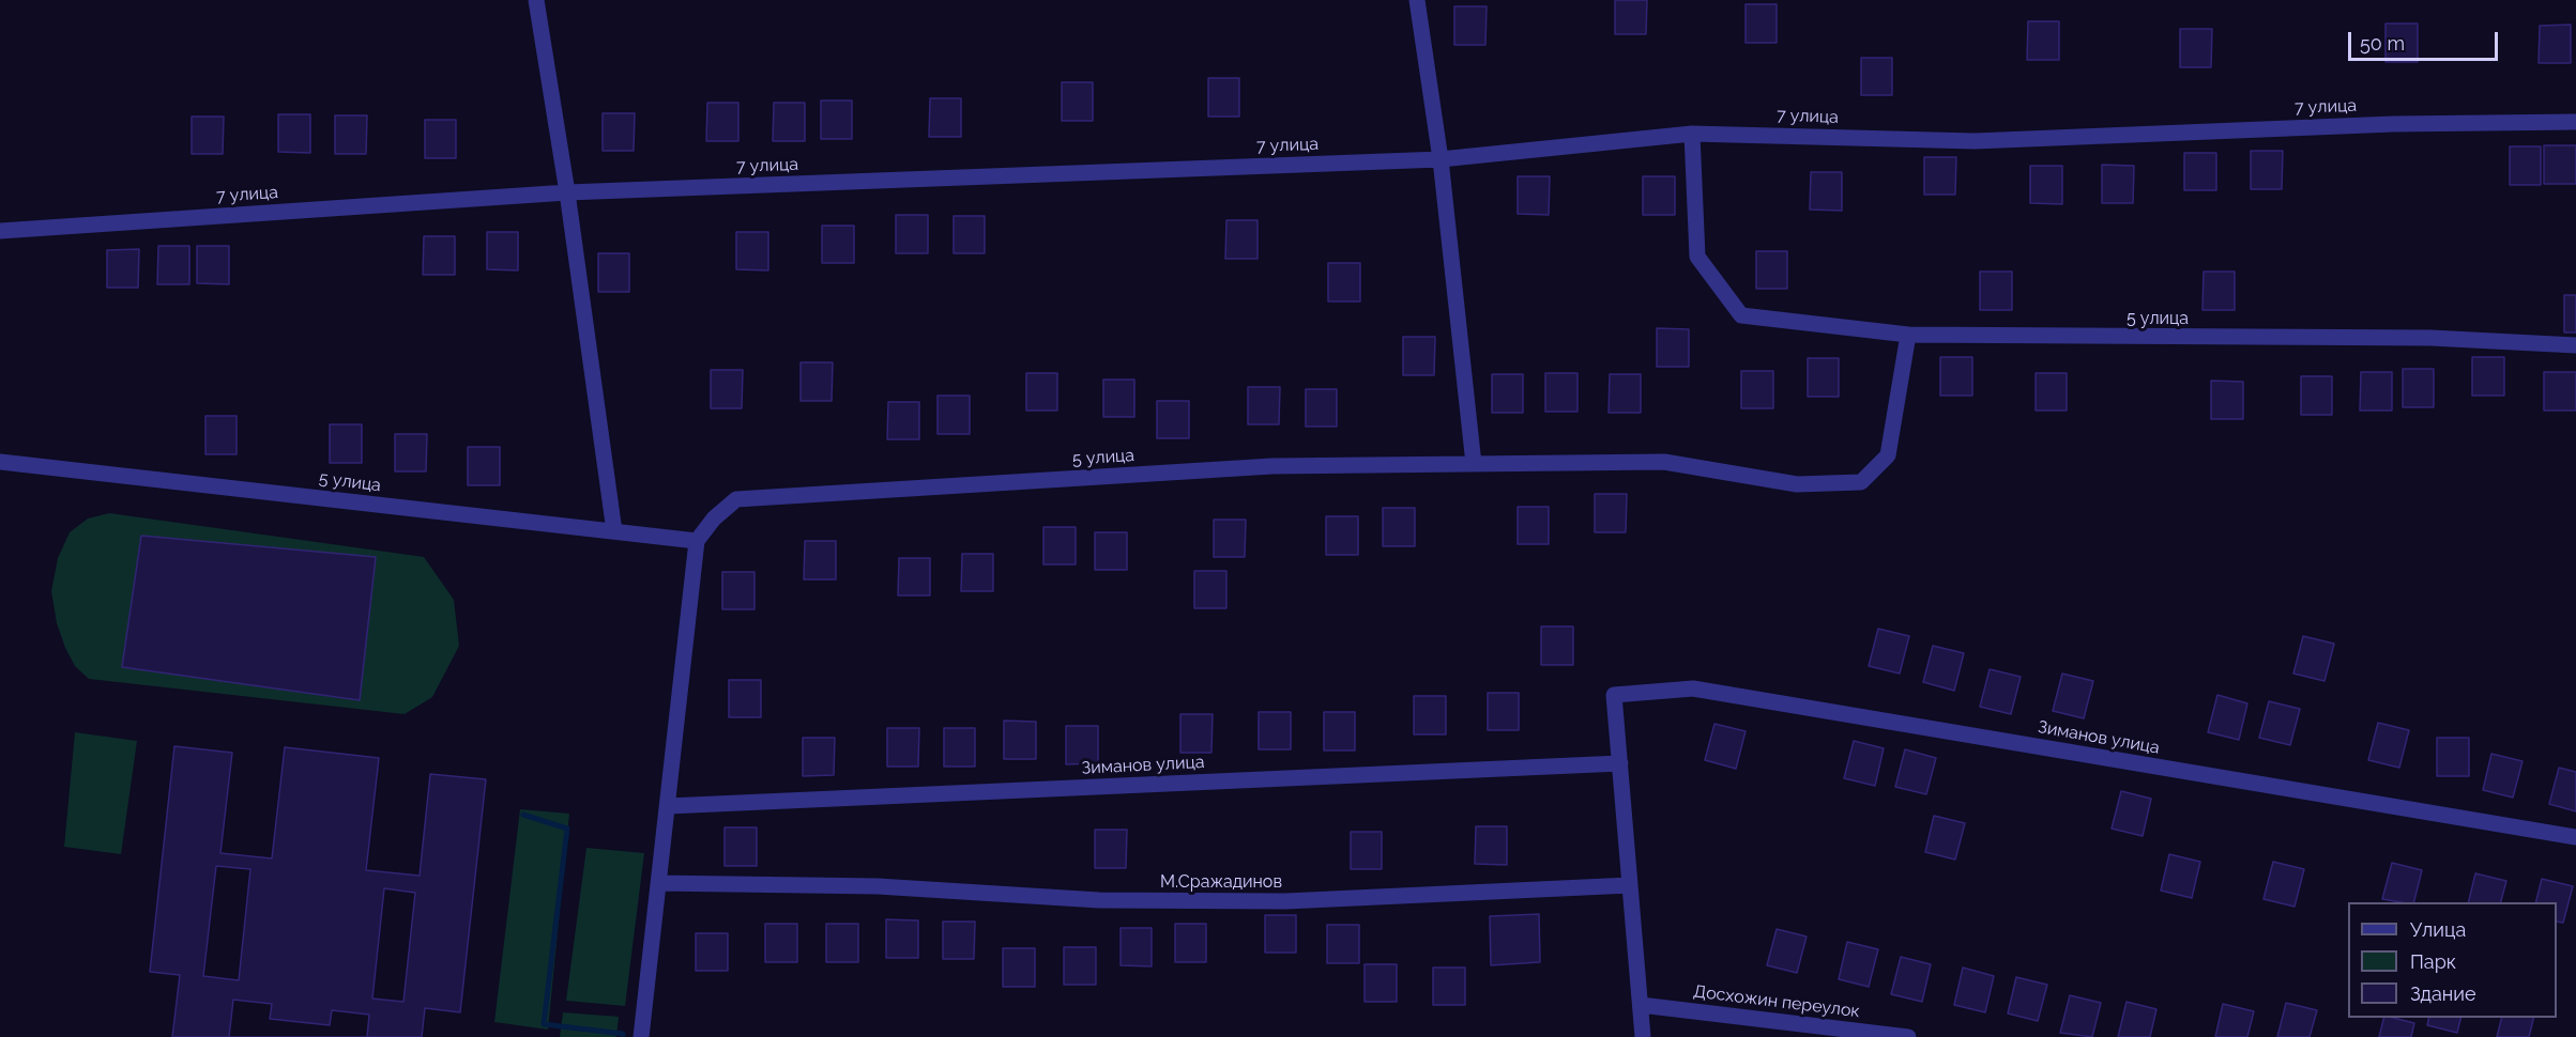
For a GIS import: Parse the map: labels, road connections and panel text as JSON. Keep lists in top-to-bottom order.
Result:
{
  "streets": {
    "street": [
      "7 улица",
      "5 улица",
      "Зиманов улица",
      "М.Сражадинов",
      "Досхожин переулок"
    ]
  },
  "crossings": [
    ["7 улица", "5 улица"]
  ],
  "legend": ["Улица", "Парк", "Здание"],
  "scale_bar": "50 m"
}
